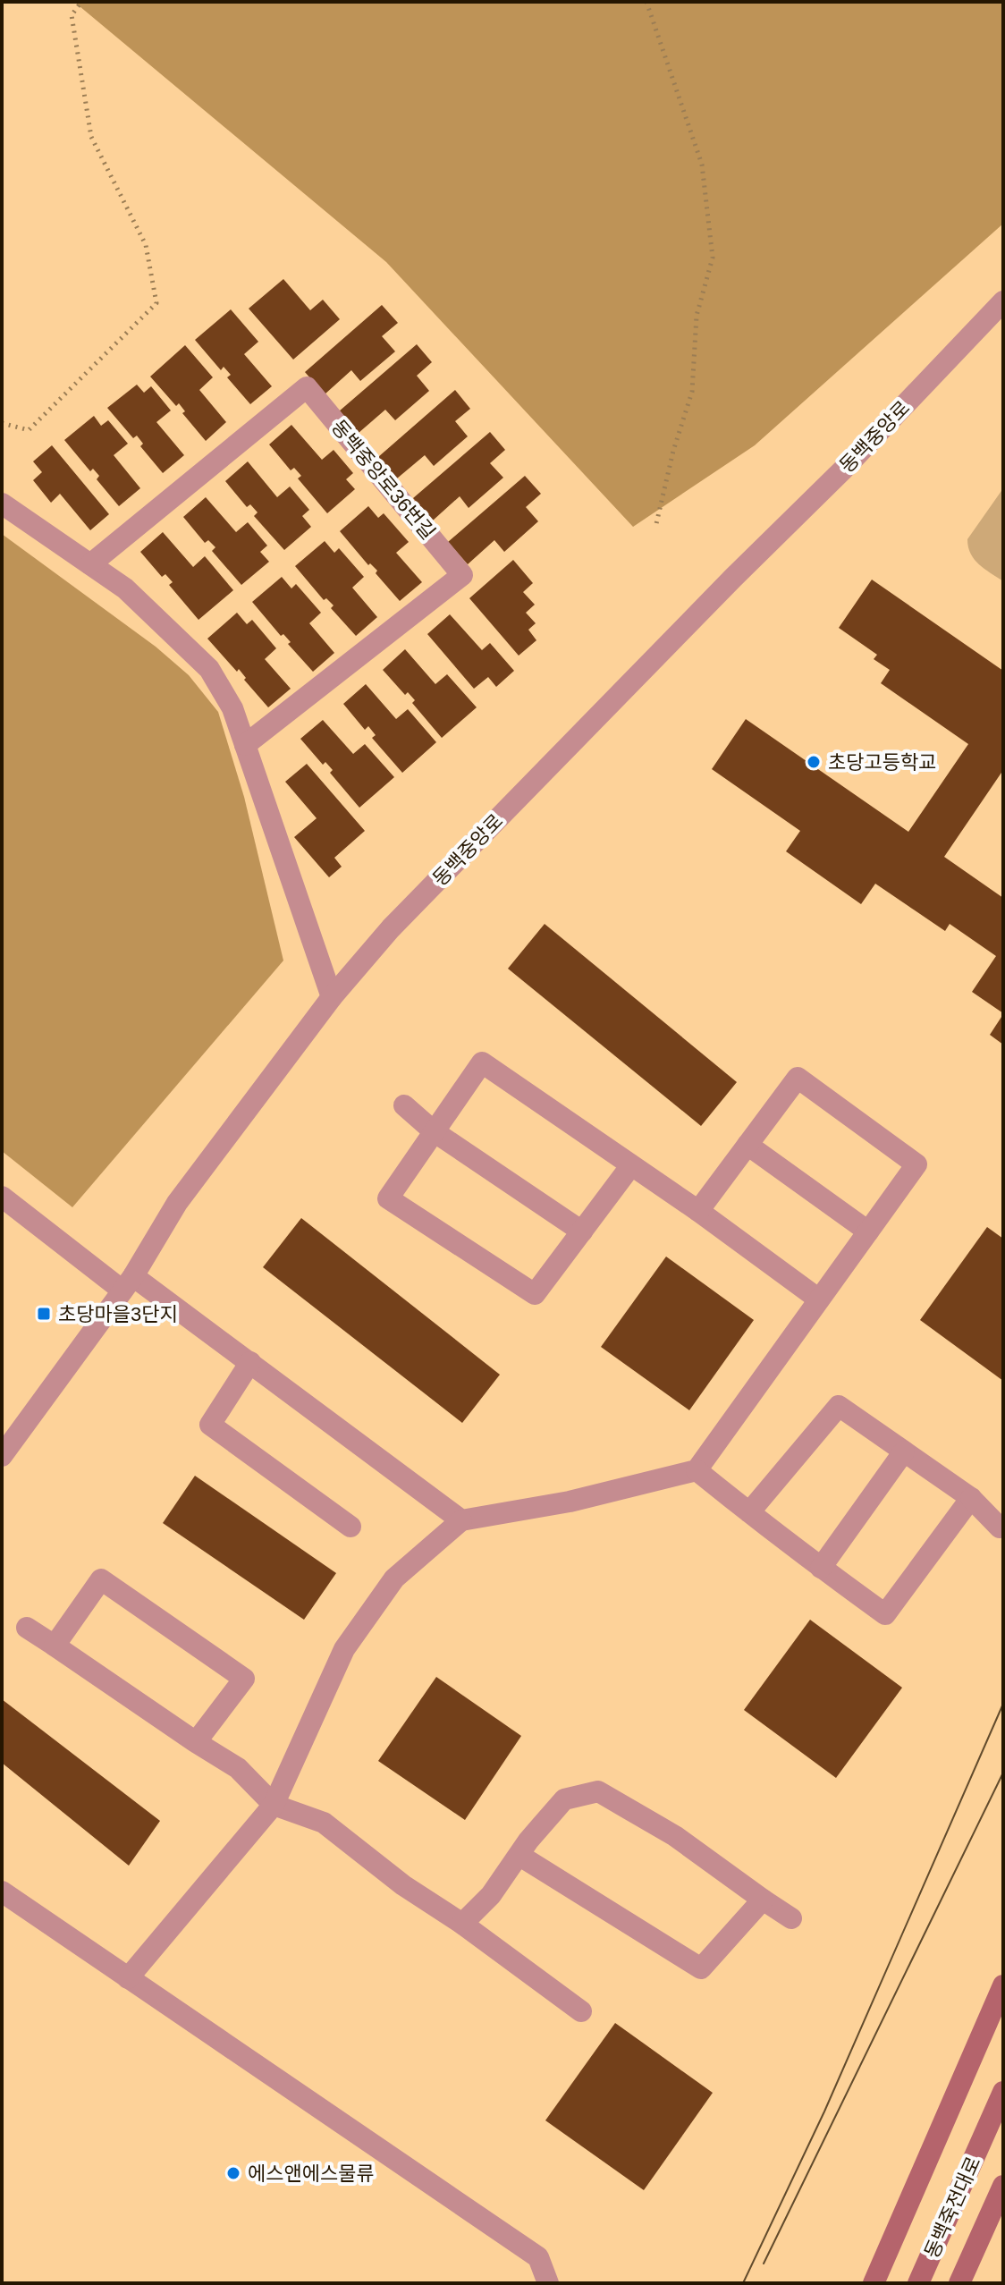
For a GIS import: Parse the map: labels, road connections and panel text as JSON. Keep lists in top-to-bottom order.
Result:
{
  "streets": {
    "main road": ["동백죽전대로"],
    "street": ["동백중앙로", "동백중앙로36번길"]
  },
  "places": {
    "other": ["초당고등학교", "에스앤에스물류"],
    "transit": ["초당마을3단지"]
  }
}
